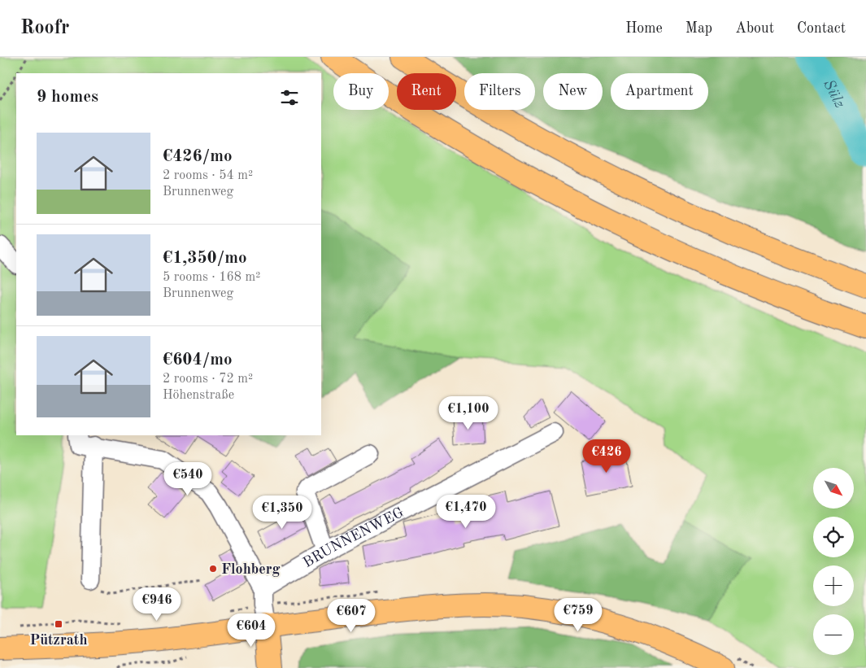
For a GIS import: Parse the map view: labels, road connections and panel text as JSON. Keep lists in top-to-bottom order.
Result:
{
  "streets": {
    "street": ["BRUNNENWEG"]
  },
  "water": ["Sülz"],
  "places": {
    "other": ["Flohberg"],
    "transit": ["Pützrath"]
  },
  "north": "bottom right",
  "page": {
    "header": "Roofr",
    "nav": [
      "Home",
      "Map",
      "About",
      "Contact"
    ],
    "chip": [
      "Buy",
      "Rent",
      "Filters",
      "New",
      "Apartment"
    ],
    "heading": "9 homes",
    "list": [
      {
        "name": "€426/mo",
        "note": "2 rooms · 54 m² · Brunnenweg"
      },
      {
        "name": "€1,350/mo",
        "note": "5 rooms · 168 m² · Brunnenweg"
      },
      {
        "name": "€604/mo",
        "note": "2 rooms · 72 m² · Höhenstraße"
      }
    ],
    "price": [
      "€1,100",
      "€426",
      "€540",
      "€1,470",
      "€1,350",
      "€946",
      "€759",
      "€607",
      "€604"
    ],
    "map_buttons": ["+", "−"]
  }
}
